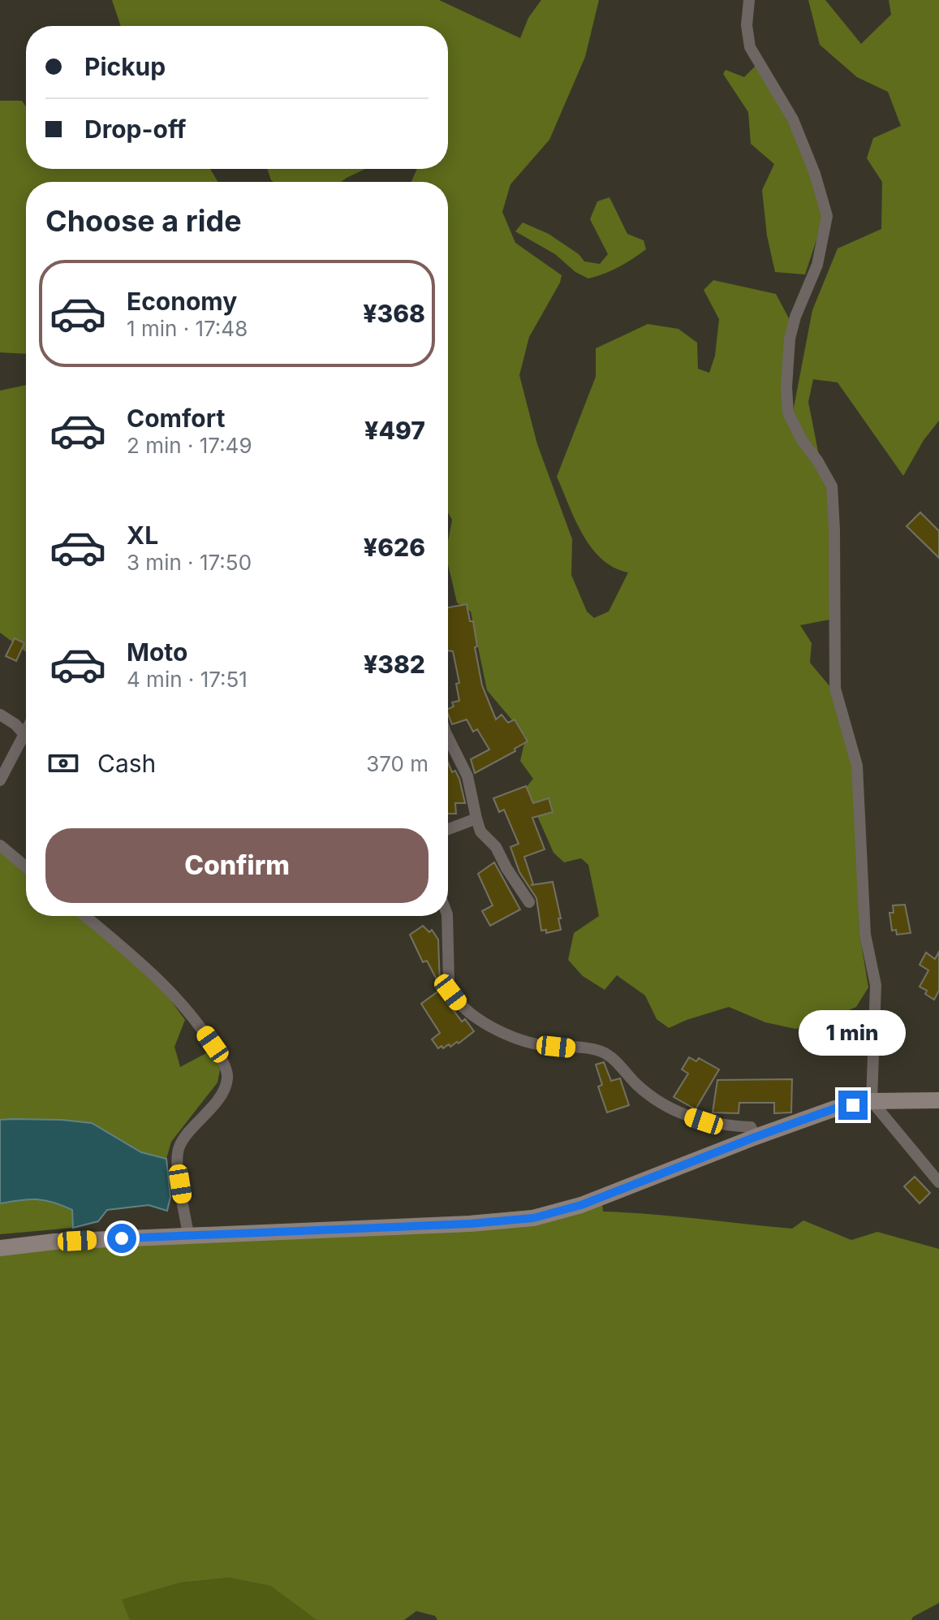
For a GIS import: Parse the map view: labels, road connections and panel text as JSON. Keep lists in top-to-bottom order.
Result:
{
  "page": {
    "banner": ["Pickup", "Drop-off"],
    "heading": "Choose a ride",
    "list": [
      {
        "name": "Economy",
        "note": "1 min · 17:48",
        "value": "¥368"
      },
      {
        "name": "Comfort",
        "note": "2 min · 17:49",
        "value": "¥497"
      },
      {
        "name": "XL",
        "note": "3 min · 17:50",
        "value": "¥626"
      },
      {
        "name": "Moto",
        "note": "4 min · 17:51",
        "value": "¥382"
      }
    ],
    "pay": ["Cash", "370 m"],
    "buttons": "Confirm",
    "bubble": "1 min"
  }
}
